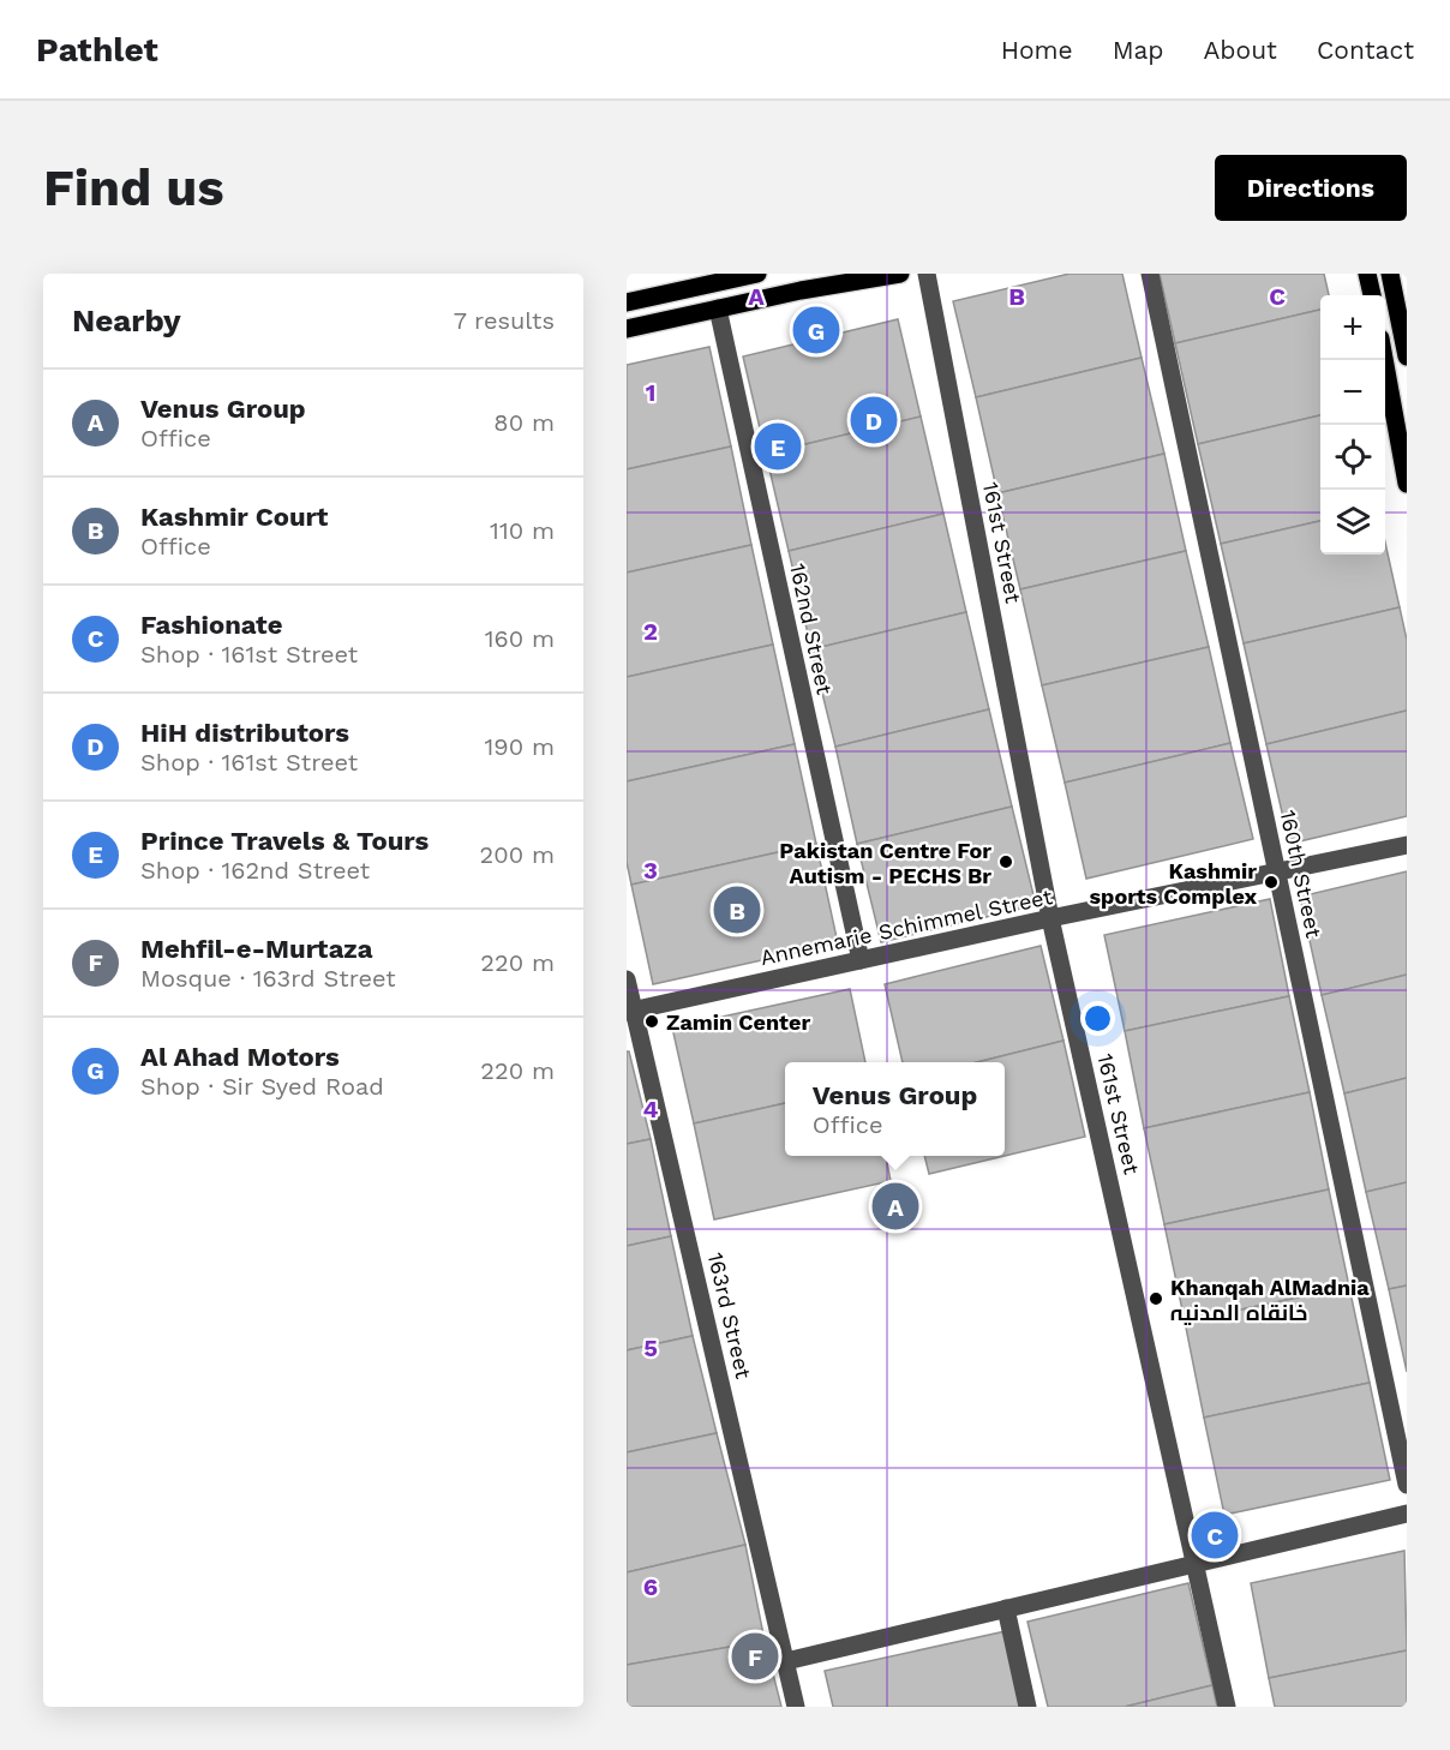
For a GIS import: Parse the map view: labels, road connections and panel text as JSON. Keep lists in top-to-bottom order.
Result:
{
  "streets": {
    "street": [
      "161st Street",
      "162nd Street",
      "160th Street",
      "Annemarie Schimmel Street",
      "163rd Street"
    ]
  },
  "crossings": [
    ["161st Street", "Annemarie Schimmel Street"],
    ["162nd Street", "Annemarie Schimmel Street"],
    ["160th Street", "Annemarie Schimmel Street"],
    ["Annemarie Schimmel Street", "163rd Street"]
  ],
  "places": [
    "Pakistan Centre For Autism - PECHS Br",
    "Kashmir sports Complex",
    "Zamin Center",
    "Khanqah AlMadnia خانقاہ المدنیہ"
  ],
  "page": {
    "header": "Pathlet",
    "nav": [
      "Home",
      "Map",
      "About",
      "Contact"
    ],
    "buttons": "Directions",
    "title": "Find us",
    "heading": ["Nearby", "7 results"],
    "map_buttons": ["+", "−"],
    "pins": [
      "G",
      "D",
      "E",
      "B",
      "A",
      "C",
      "F"
    ],
    "list": [
      {
        "mark": "A",
        "name": "Venus Group",
        "note": "Office",
        "value": "80 m"
      },
      {
        "mark": "B",
        "name": "Kashmir Court",
        "note": "Office",
        "value": "110 m"
      },
      {
        "mark": "C",
        "name": "Fashionate",
        "note": "Shop · 161st Street",
        "value": "160 m"
      },
      {
        "mark": "D",
        "name": "HiH distributors",
        "note": "Shop · 161st Street",
        "value": "190 m"
      },
      {
        "mark": "E",
        "name": "Prince Travels & Tours",
        "note": "Shop · 162nd Street",
        "value": "200 m"
      },
      {
        "mark": "F",
        "name": "Mehfil-e-Murtaza",
        "note": "Mosque · 163rd Street",
        "value": "220 m"
      },
      {
        "mark": "G",
        "name": "Al Ahad Motors",
        "note": "Shop · Sir Syed Road",
        "value": "220 m"
      }
    ],
    "popup": ["Venus Group", "Office"]
  },
  "grid": {
    "columns": ["A", "B", "C"],
    "rows": [
      "1",
      "2",
      "3",
      "4",
      "5",
      "6"
    ]
  }
}
